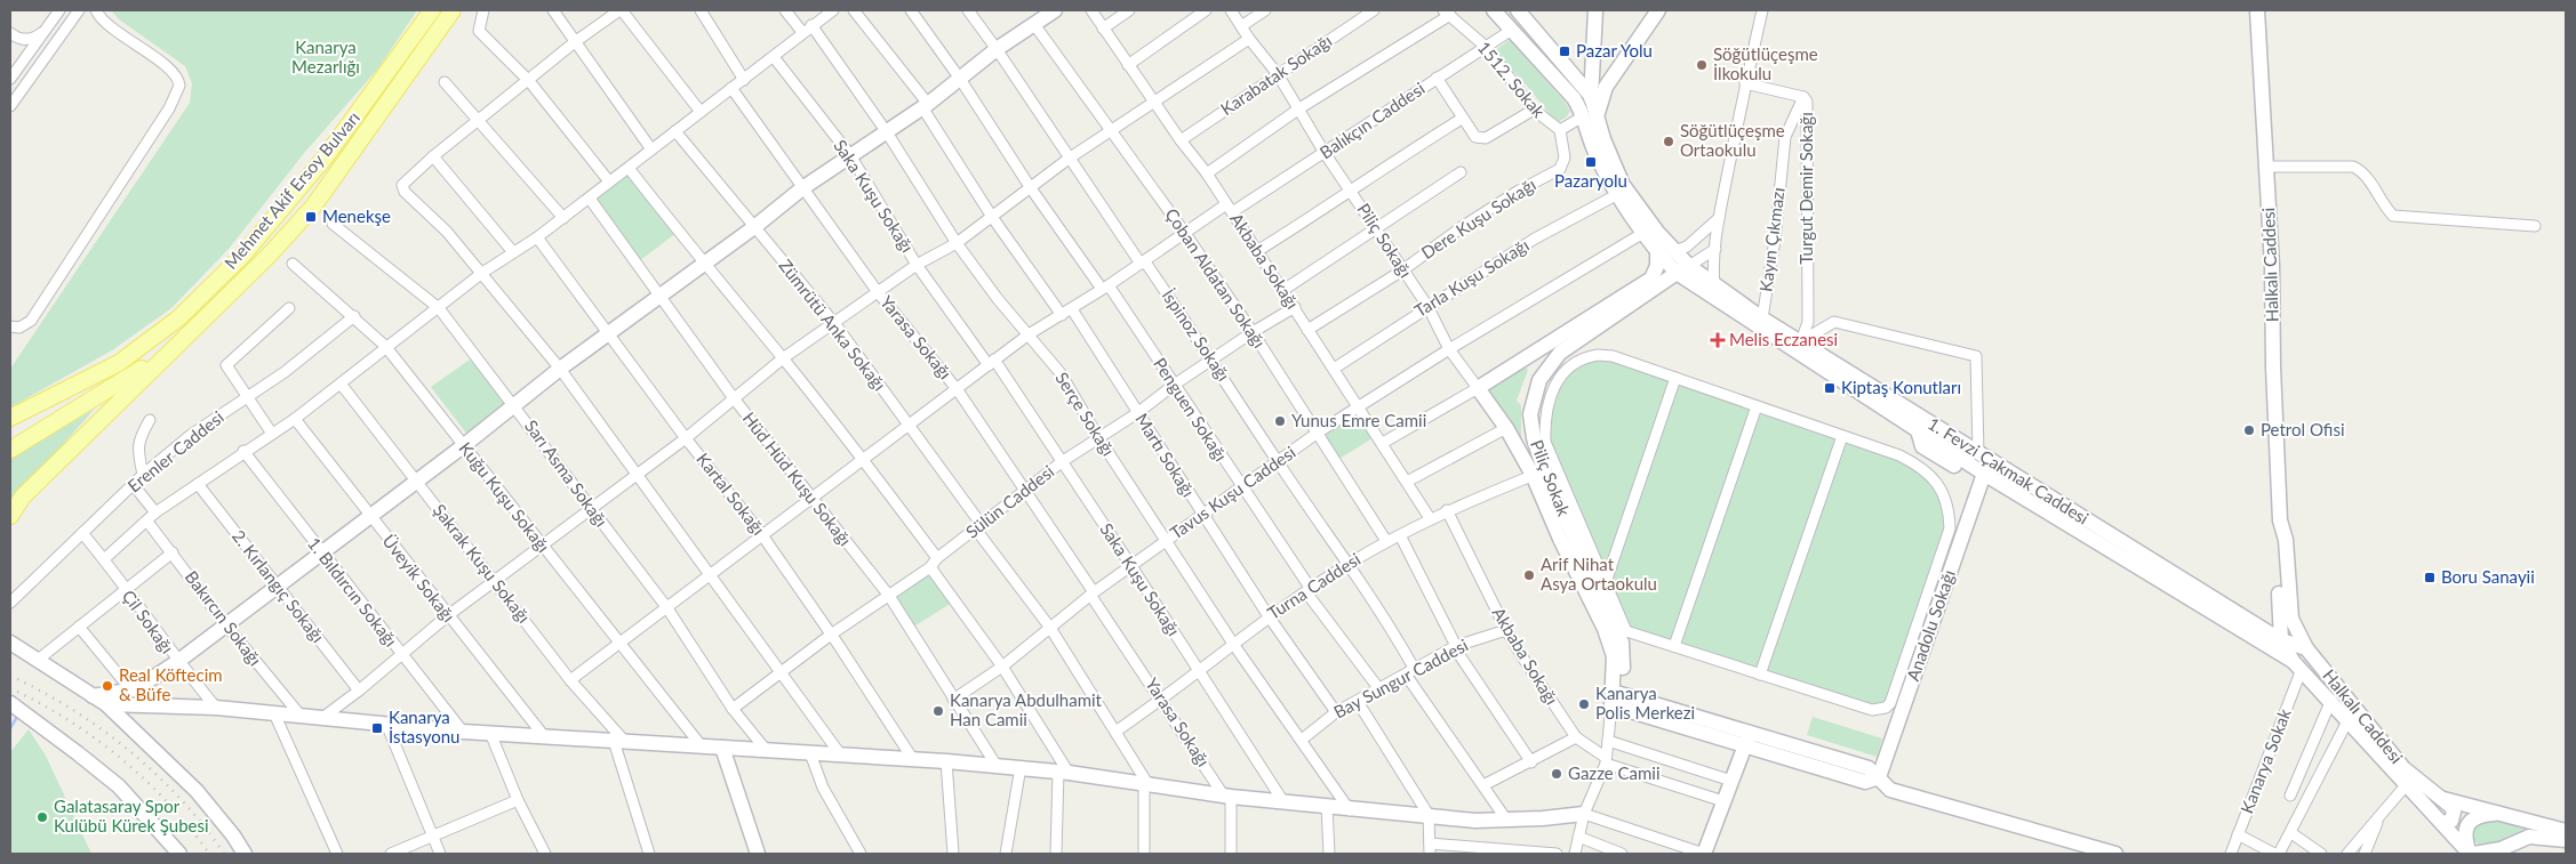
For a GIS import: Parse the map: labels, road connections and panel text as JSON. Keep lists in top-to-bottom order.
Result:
{
  "streets": {
    "main road": ["Mehmet Akif Ersoy Bulvarı"],
    "street": [
      "Karabatak Sokağı",
      "1512. Sokak",
      "Balıkçın Caddesi",
      "Turgut Demir Sokağı",
      "Saka Kuşu Sokağı",
      "Dere Kuşu Sokağı",
      "Kayın Çıkmazı",
      "Piliç Sokağı",
      "Akbaba Sokağı",
      "Halkalı Caddesi",
      "Çoban Aldatan Sokağı",
      "Tarla Kuşu Sokağı",
      "Zümrütü Anka Sokağı",
      "İspinoz Sokağı",
      "Yarasa Sokağı",
      "Penguen Sokağı",
      "Serçe Sokağı",
      "Erenler Caddesi",
      "Martı Sokağı",
      "1. Fevzi Çakmak Caddesi",
      "Sarı Asma Sokağı",
      "Piliç Sokak",
      "Hüd Hüd Kuşu Sokağı",
      "Tavus Kuşu Caddesi",
      "Kartal Sokağı",
      "Kuğu Kuşu Sokağı",
      "Sülün Caddesi",
      "Şakrak Kuşu Sokağı",
      "Üveyik Sokağı",
      "2. Kırlangıç Sokağı",
      "Turna Caddesi",
      "1. Bıldırcın Sokağı",
      "Bakırcın Sokağı",
      "Çil Sokağı",
      "Anadolu Sokağı",
      "Bay Sungur Caddesi",
      "Kanarya Sokak"
    ]
  },
  "crossings": [
    ["Karabatak Sokağı", "Piliç Sokağı"],
    ["Karabatak Sokağı", "Akbaba Sokağı"],
    ["1512. Sokak", "Balıkçın Caddesi"],
    ["1512. Sokak", "Dere Kuşu Sokağı"],
    ["Balıkçın Caddesi", "Saka Kuşu Sokağı"],
    ["Balıkçın Caddesi", "Piliç Sokağı"],
    ["Balıkçın Caddesi", "Akbaba Sokağı"],
    ["Balıkçın Caddesi", "Çoban Aldatan Sokağı"],
    ["Balıkçın Caddesi", "Zümrütü Anka Sokağı"],
    ["Balıkçın Caddesi", "İspinoz Sokağı"],
    ["Balıkçın Caddesi", "Yarasa Sokağı"],
    ["Balıkçın Caddesi", "Penguen Sokağı"],
    ["Balıkçın Caddesi", "Serçe Sokağı"],
    ["Balıkçın Caddesi", "Martı Sokağı"],
    ["Balıkçın Caddesi", "Sarı Asma Sokağı"],
    ["Balıkçın Caddesi", "Hüd Hüd Kuşu Sokağı"],
    ["Balıkçın Caddesi", "Kartal Sokağı"],
    ["Balıkçın Caddesi", "Kuğu Kuşu Sokağı"],
    ["Balıkçın Caddesi", "Şakrak Kuşu Sokağı"],
    ["Turgut Demir Sokağı", "Kayın Çıkmazı"],
    ["Turgut Demir Sokağı", "1. Fevzi Çakmak Caddesi"],
    ["Saka Kuşu Sokağı", "Tavus Kuşu Caddesi"],
    ["Saka Kuşu Sokağı", "Sülün Caddesi"],
    ["Saka Kuşu Sokağı", "Turna Caddesi"],
    ["Dere Kuşu Sokağı", "Piliç Sokağı"],
    ["Dere Kuşu Sokağı", "Akbaba Sokağı"],
    ["Kayın Çıkmazı", "1. Fevzi Çakmak Caddesi"],
    ["Piliç Sokağı", "Tarla Kuşu Sokağı"],
    ["Piliç Sokağı", "Piliç Sokak"],
    ["Piliç Sokağı", "Tavus Kuşu Caddesi"],
    ["Piliç Sokağı", "Turna Caddesi"],
    ["Akbaba Sokağı", "Tarla Kuşu Sokağı"],
    ["Akbaba Sokağı", "Tavus Kuşu Caddesi"],
    ["Akbaba Sokağı", "Sülün Caddesi"],
    ["Akbaba Sokağı", "Turna Caddesi"],
    ["Akbaba Sokağı", "Bay Sungur Caddesi"],
    ["Halkalı Caddesi", "1. Fevzi Çakmak Caddesi"],
    ["Halkalı Caddesi", "Kanarya Sokak"],
    ["Çoban Aldatan Sokağı", "Tavus Kuşu Caddesi"],
    ["Çoban Aldatan Sokağı", "Sülün Caddesi"],
    ["Çoban Aldatan Sokağı", "Turna Caddesi"],
    ["Zümrütü Anka Sokağı", "Tavus Kuşu Caddesi"],
    ["Zümrütü Anka Sokağı", "Sülün Caddesi"],
    ["Zümrütü Anka Sokağı", "Turna Caddesi"],
    ["İspinoz Sokağı", "Tavus Kuşu Caddesi"],
    ["İspinoz Sokağı", "Sülün Caddesi"],
    ["İspinoz Sokağı", "Turna Caddesi"],
    ["İspinoz Sokağı", "Bay Sungur Caddesi"],
    ["Yarasa Sokağı", "Tavus Kuşu Caddesi"],
    ["Yarasa Sokağı", "Sülün Caddesi"],
    ["Yarasa Sokağı", "Turna Caddesi"],
    ["Penguen Sokağı", "Tavus Kuşu Caddesi"],
    ["Penguen Sokağı", "Sülün Caddesi"],
    ["Penguen Sokağı", "Turna Caddesi"],
    ["Penguen Sokağı", "Bay Sungur Caddesi"],
    ["Serçe Sokağı", "Tavus Kuşu Caddesi"],
    ["Serçe Sokağı", "Sülün Caddesi"],
    ["Serçe Sokağı", "Turna Caddesi"],
    ["Serçe Sokağı", "Bay Sungur Caddesi"],
    ["Erenler Caddesi", "Kuğu Kuşu Sokağı"],
    ["Erenler Caddesi", "Çil Sokağı"],
    ["Martı Sokağı", "Tavus Kuşu Caddesi"],
    ["Martı Sokağı", "Sülün Caddesi"],
    ["Martı Sokağı", "Turna Caddesi"],
    ["Martı Sokağı", "Bay Sungur Caddesi"],
    ["1. Fevzi Çakmak Caddesi", "Anadolu Sokağı"],
    ["Sarı Asma Sokağı", "Sülün Caddesi"],
    ["Piliç Sokak", "Turna Caddesi"],
    ["Hüd Hüd Kuşu Sokağı", "Tavus Kuşu Caddesi"],
    ["Hüd Hüd Kuşu Sokağı", "Sülün Caddesi"],
    ["Kartal Sokağı", "Sülün Caddesi"]
  ],
  "parks": ["Kanarya Mezarlığı"],
  "places": {
    "transit": [
      "Pazar Yolu",
      "Pazaryolu",
      "Menekşe",
      "Kiptaş Konutları",
      "Boru Sanayii",
      "Kanarya İstasyonu"
    ],
    "other": [
      "Söğütlüçeşme İlkokulu",
      "Söğütlüçeşme Ortaokulu",
      "Yunus Emre Camii",
      "Petrol Ofisi",
      "Arif Nihat Asya Ortaokulu",
      "Real Köftecim & Büfe",
      "Kanarya Polis Merkezi",
      "Kanarya Abdulhamit Han Camii",
      "Gazze Camii",
      "Galatasaray Spor Kulübü Kürek Şubesi"
    ],
    "health": ["Melis Eczanesi"]
  }
}
